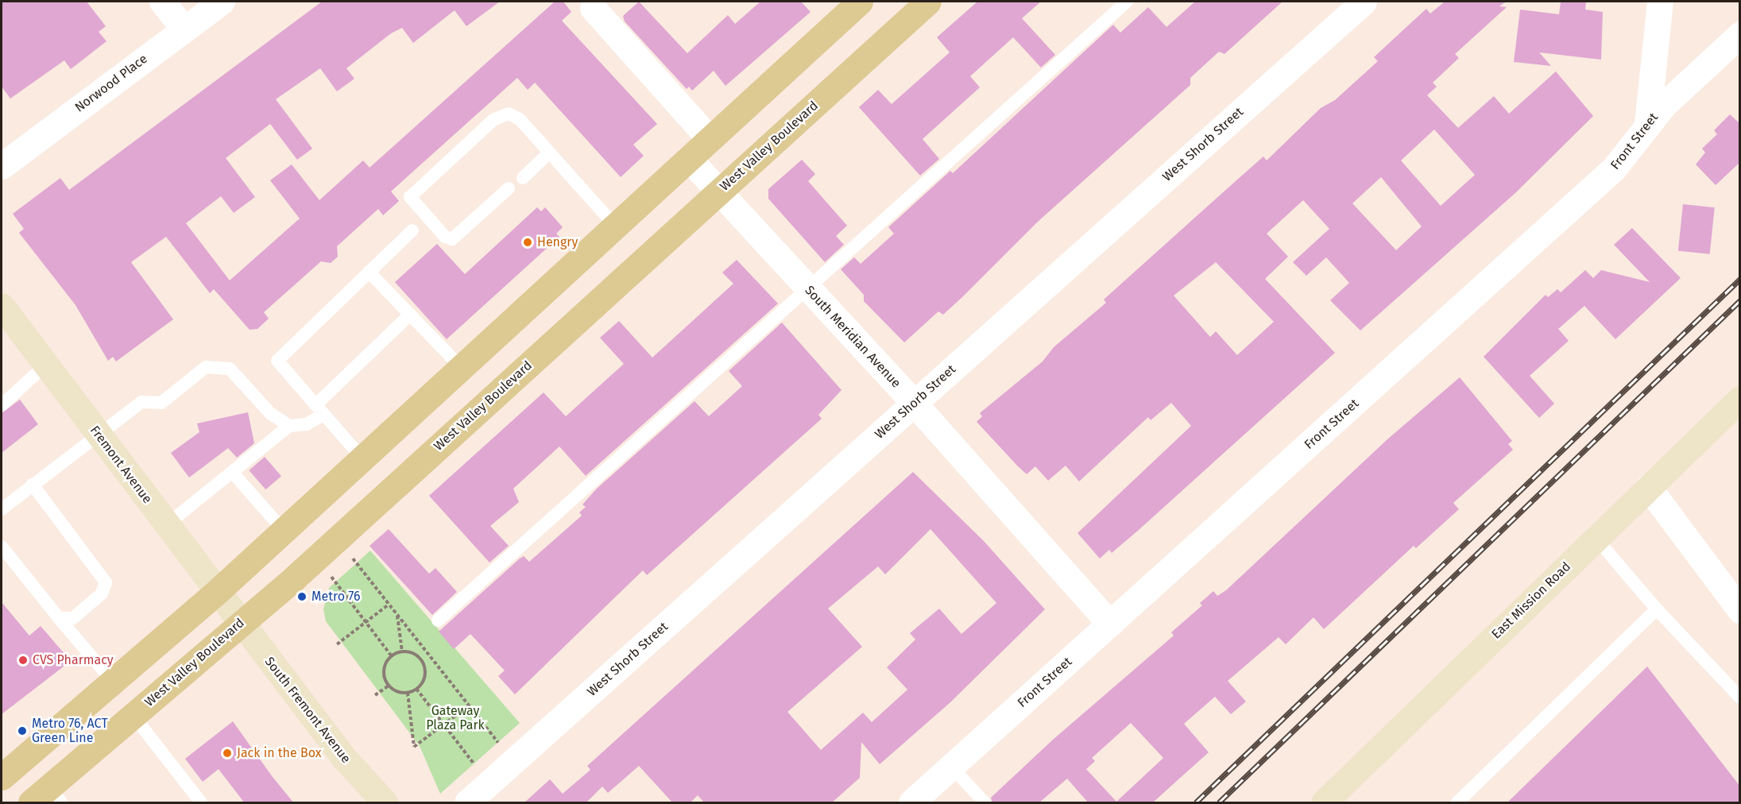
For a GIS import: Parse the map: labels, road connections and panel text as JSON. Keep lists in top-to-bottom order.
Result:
{
  "streets": {
    "main road": [
      "West Valley Boulevard",
      "Fremont Avenue",
      "East Mission Road",
      "South Fremont Avenue"
    ],
    "street": [
      "Norwood Place",
      "Front Street",
      "West Shorb Street",
      "South Meridian Avenue"
    ]
  },
  "crossings": [
    ["Front Street", "South Meridian Avenue"],
    ["West Shorb Street", "South Meridian Avenue"],
    ["West Valley Boulevard", "South Meridian Avenue"],
    ["West Valley Boulevard", "Fremont Avenue"],
    ["West Valley Boulevard", "South Fremont Avenue"],
    ["Fremont Avenue", "South Fremont Avenue"]
  ],
  "parks": ["Gateway Plaza Park"],
  "places": [
    "Hengry",
    "Metro 76",
    "CVS Pharmacy",
    "Metro 76, ACT Green Line",
    "Jack in the Box"
  ]
}
